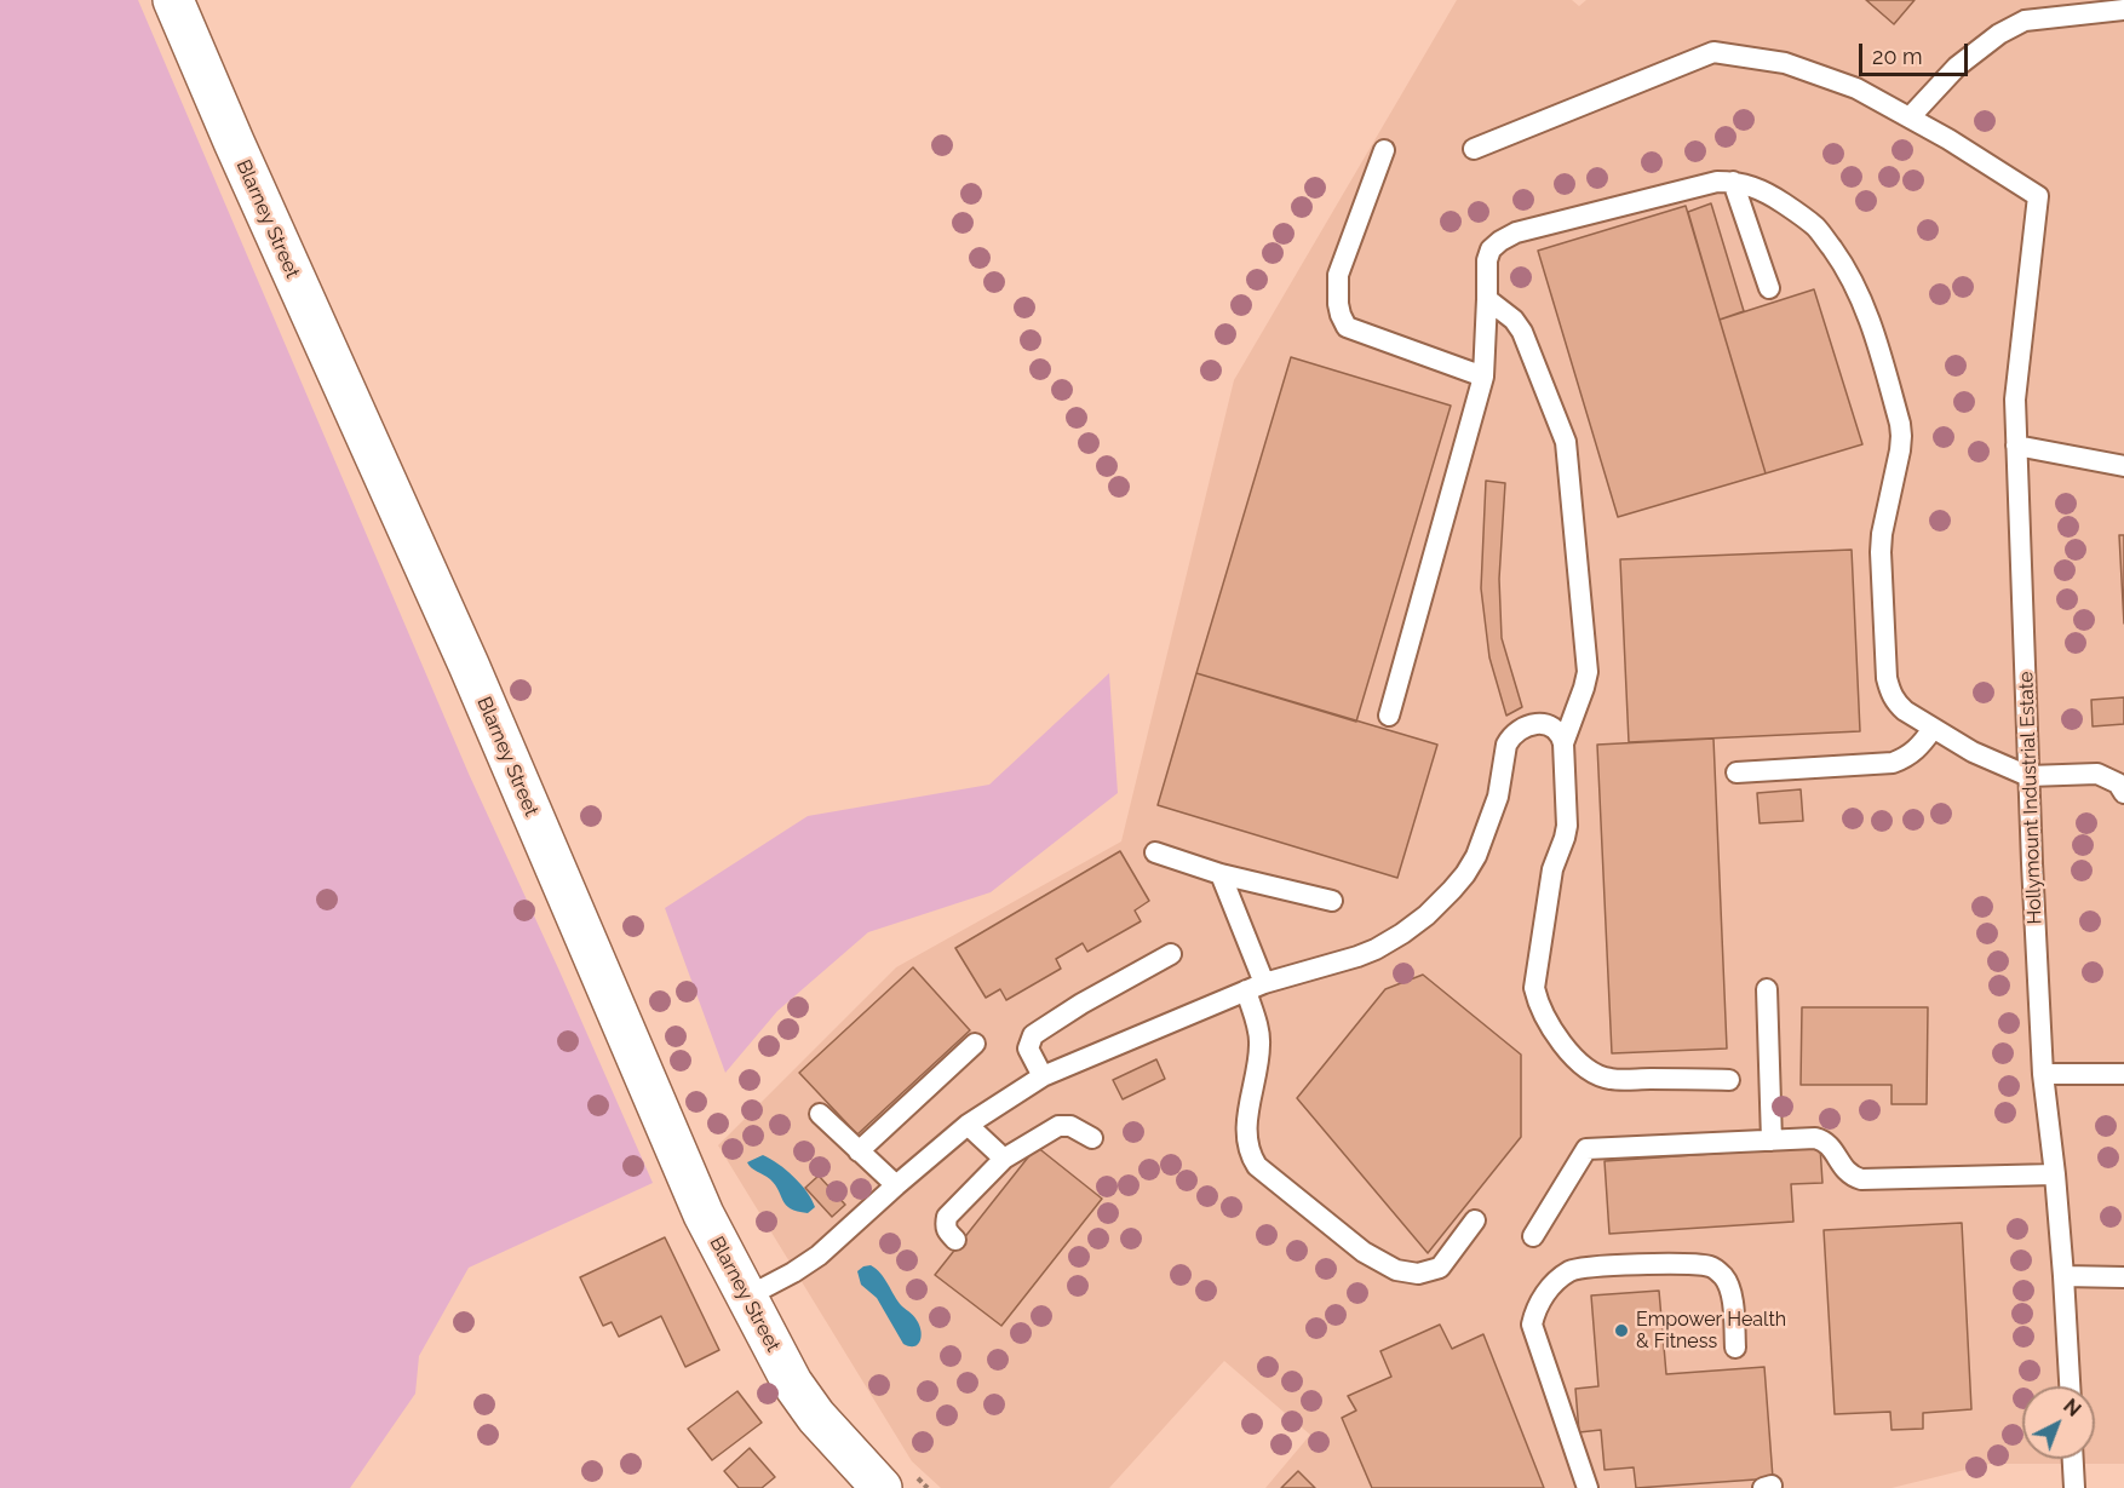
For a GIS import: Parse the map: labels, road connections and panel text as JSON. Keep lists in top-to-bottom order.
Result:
{
  "streets": {
    "street": ["Blarney Street"],
    "lane": ["Hollymount Industrial Estate"]
  },
  "places": ["Empower Health & Fitness"],
  "scale_bar": "20 m",
  "north": "top right"
}
